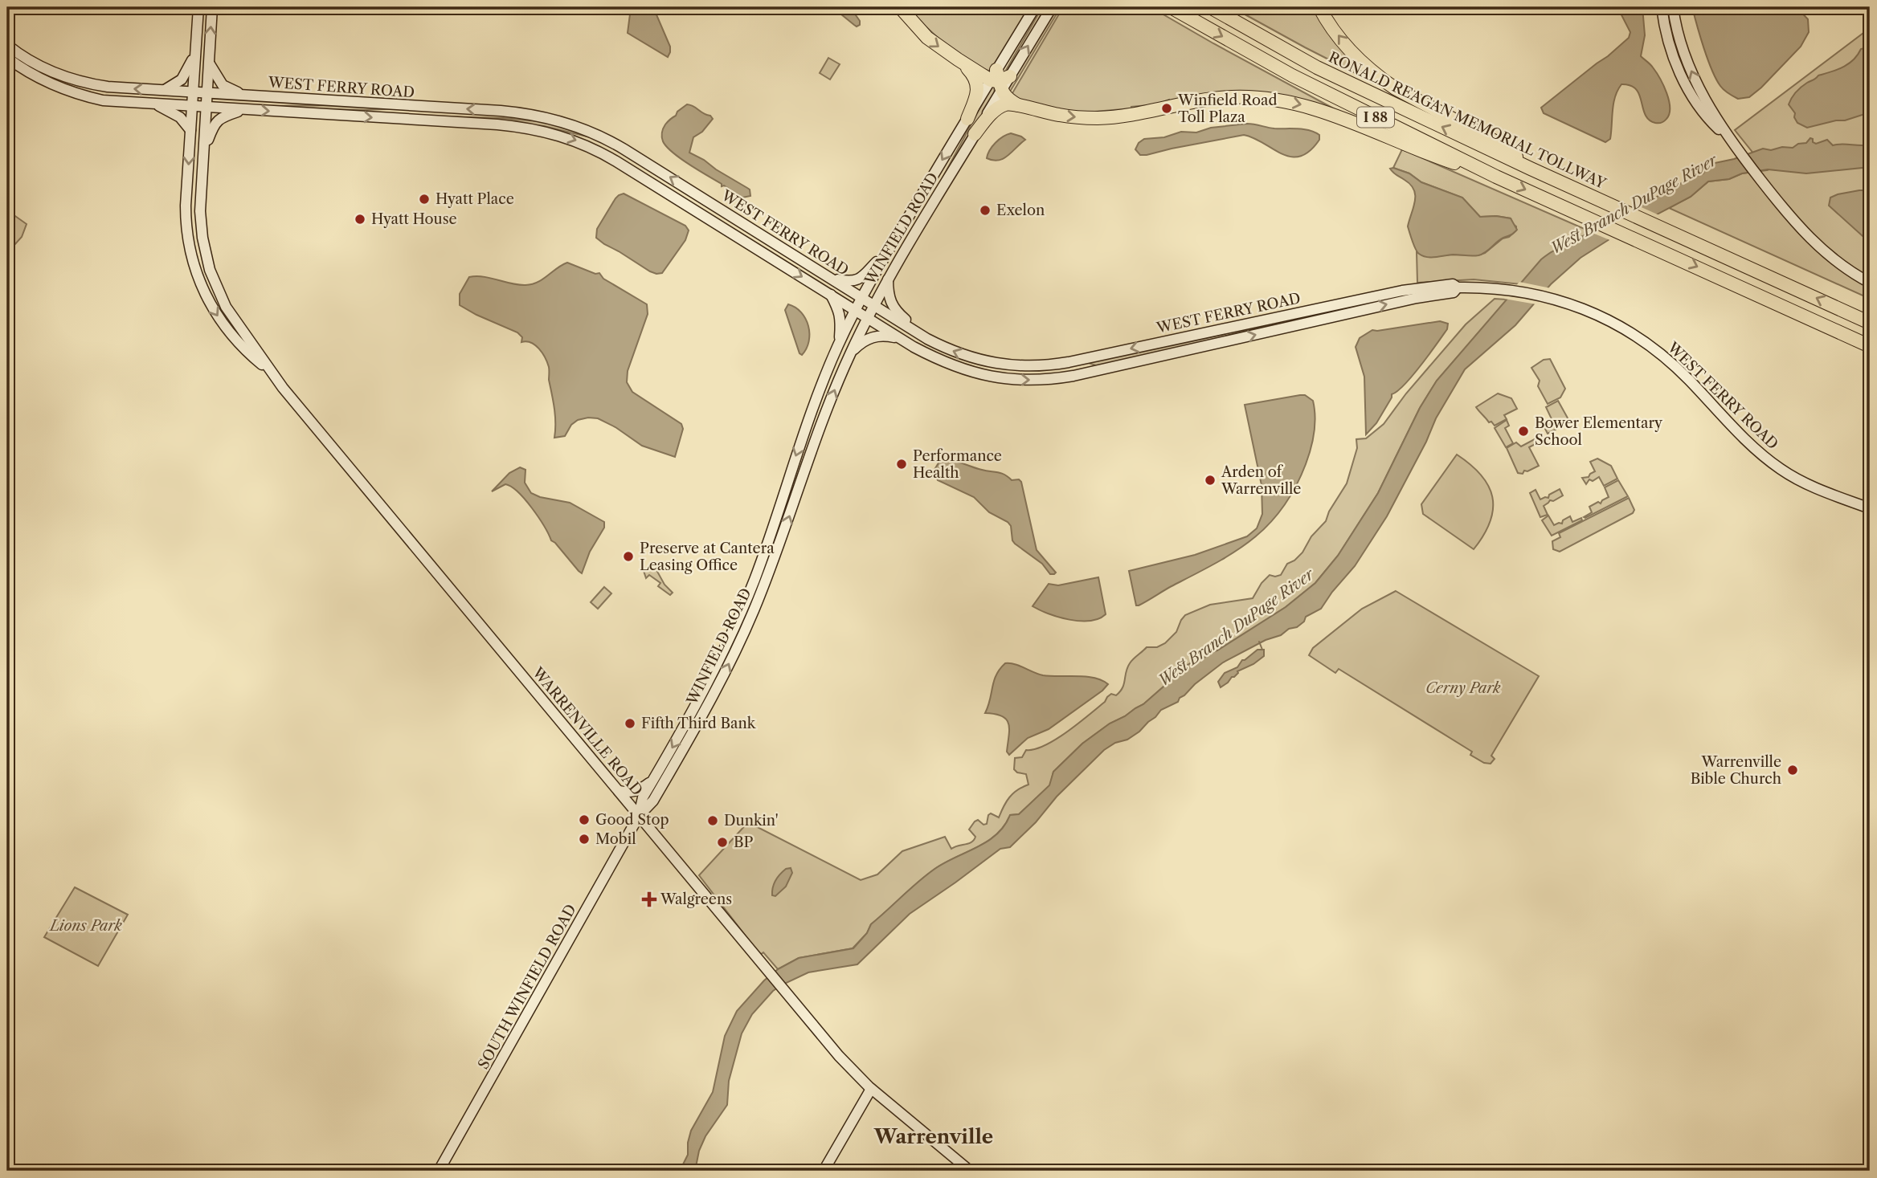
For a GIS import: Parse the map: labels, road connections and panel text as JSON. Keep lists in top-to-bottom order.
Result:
{
  "streets": {
    "highway": ["I 88", "RONALD REAGAN MEMORIAL TOLLWAY"],
    "main road": [
      "WEST FERRY ROAD",
      "WINFIELD ROAD",
      "WARRENVILLE ROAD",
      "SOUTH WINFIELD ROAD"
    ]
  },
  "crossings": [
    ["WEST FERRY ROAD", "WINFIELD ROAD"],
    ["WEST FERRY ROAD", "WARRENVILLE ROAD"],
    ["WINFIELD ROAD", "WARRENVILLE ROAD"],
    ["WINFIELD ROAD", "SOUTH WINFIELD ROAD"],
    ["WARRENVILLE ROAD", "SOUTH WINFIELD ROAD"]
  ],
  "districts": ["Warrenville"],
  "water": ["West Branch DuPage River"],
  "parks": ["Cerny Park", "Lions Park"],
  "places": {
    "other": [
      "Winfield Road Toll Plaza",
      "Hyatt Place",
      "Exelon",
      "Hyatt House",
      "Bower Elementary School",
      "Performance Health",
      "Arden of Warrenville",
      "Preserve at Cantera Leasing Office",
      "Fifth Third Bank",
      "Warrenville Bible Church",
      "Good Stop",
      "Dunkin'",
      "Mobil",
      "BP"
    ],
    "health": ["Walgreens"]
  }
}
